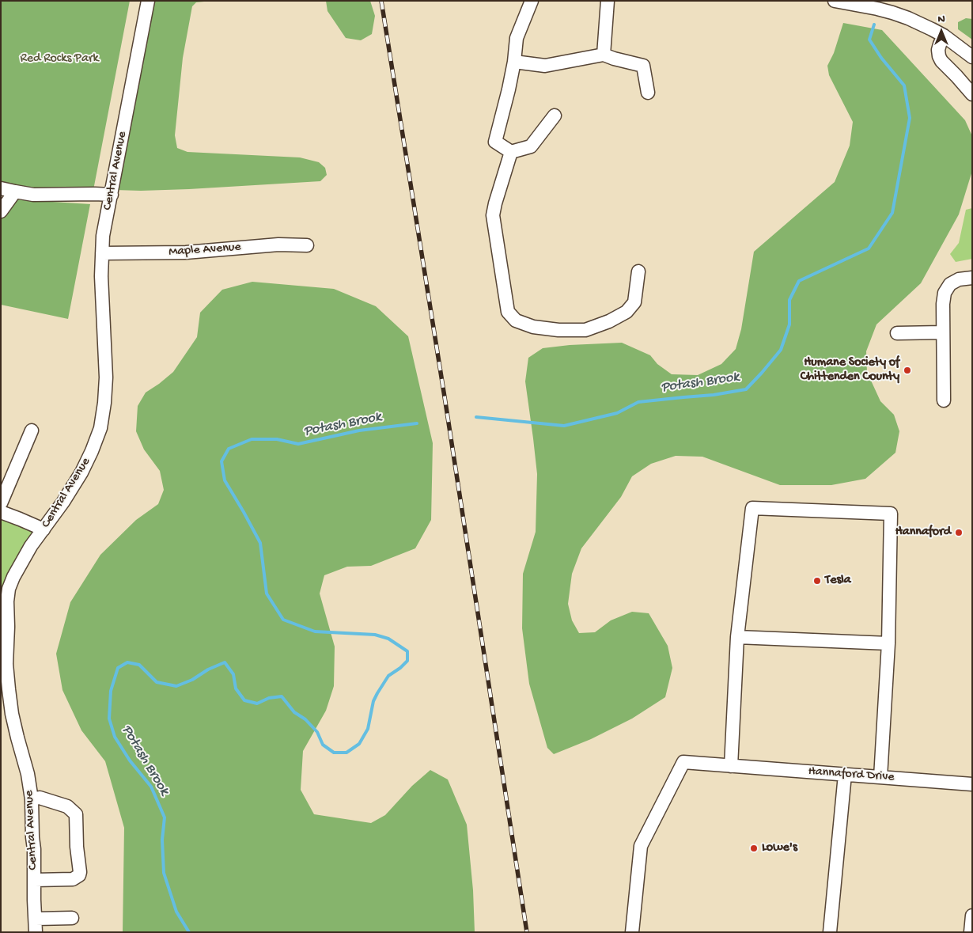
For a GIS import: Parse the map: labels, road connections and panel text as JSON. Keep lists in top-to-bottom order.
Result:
{
  "streets": {
    "street": ["Central Avenue", "Maple Avenue", "Hannaford Drive"]
  },
  "crossings": [
    ["Central Avenue", "Maple Avenue"]
  ],
  "water": ["Potash Brook"],
  "parks": ["Red Rocks Park"],
  "places": [
    "Humane Society of Chittenden County",
    "Hannaford",
    "Tesla",
    "Lowe's"
  ],
  "north": "top"
}
